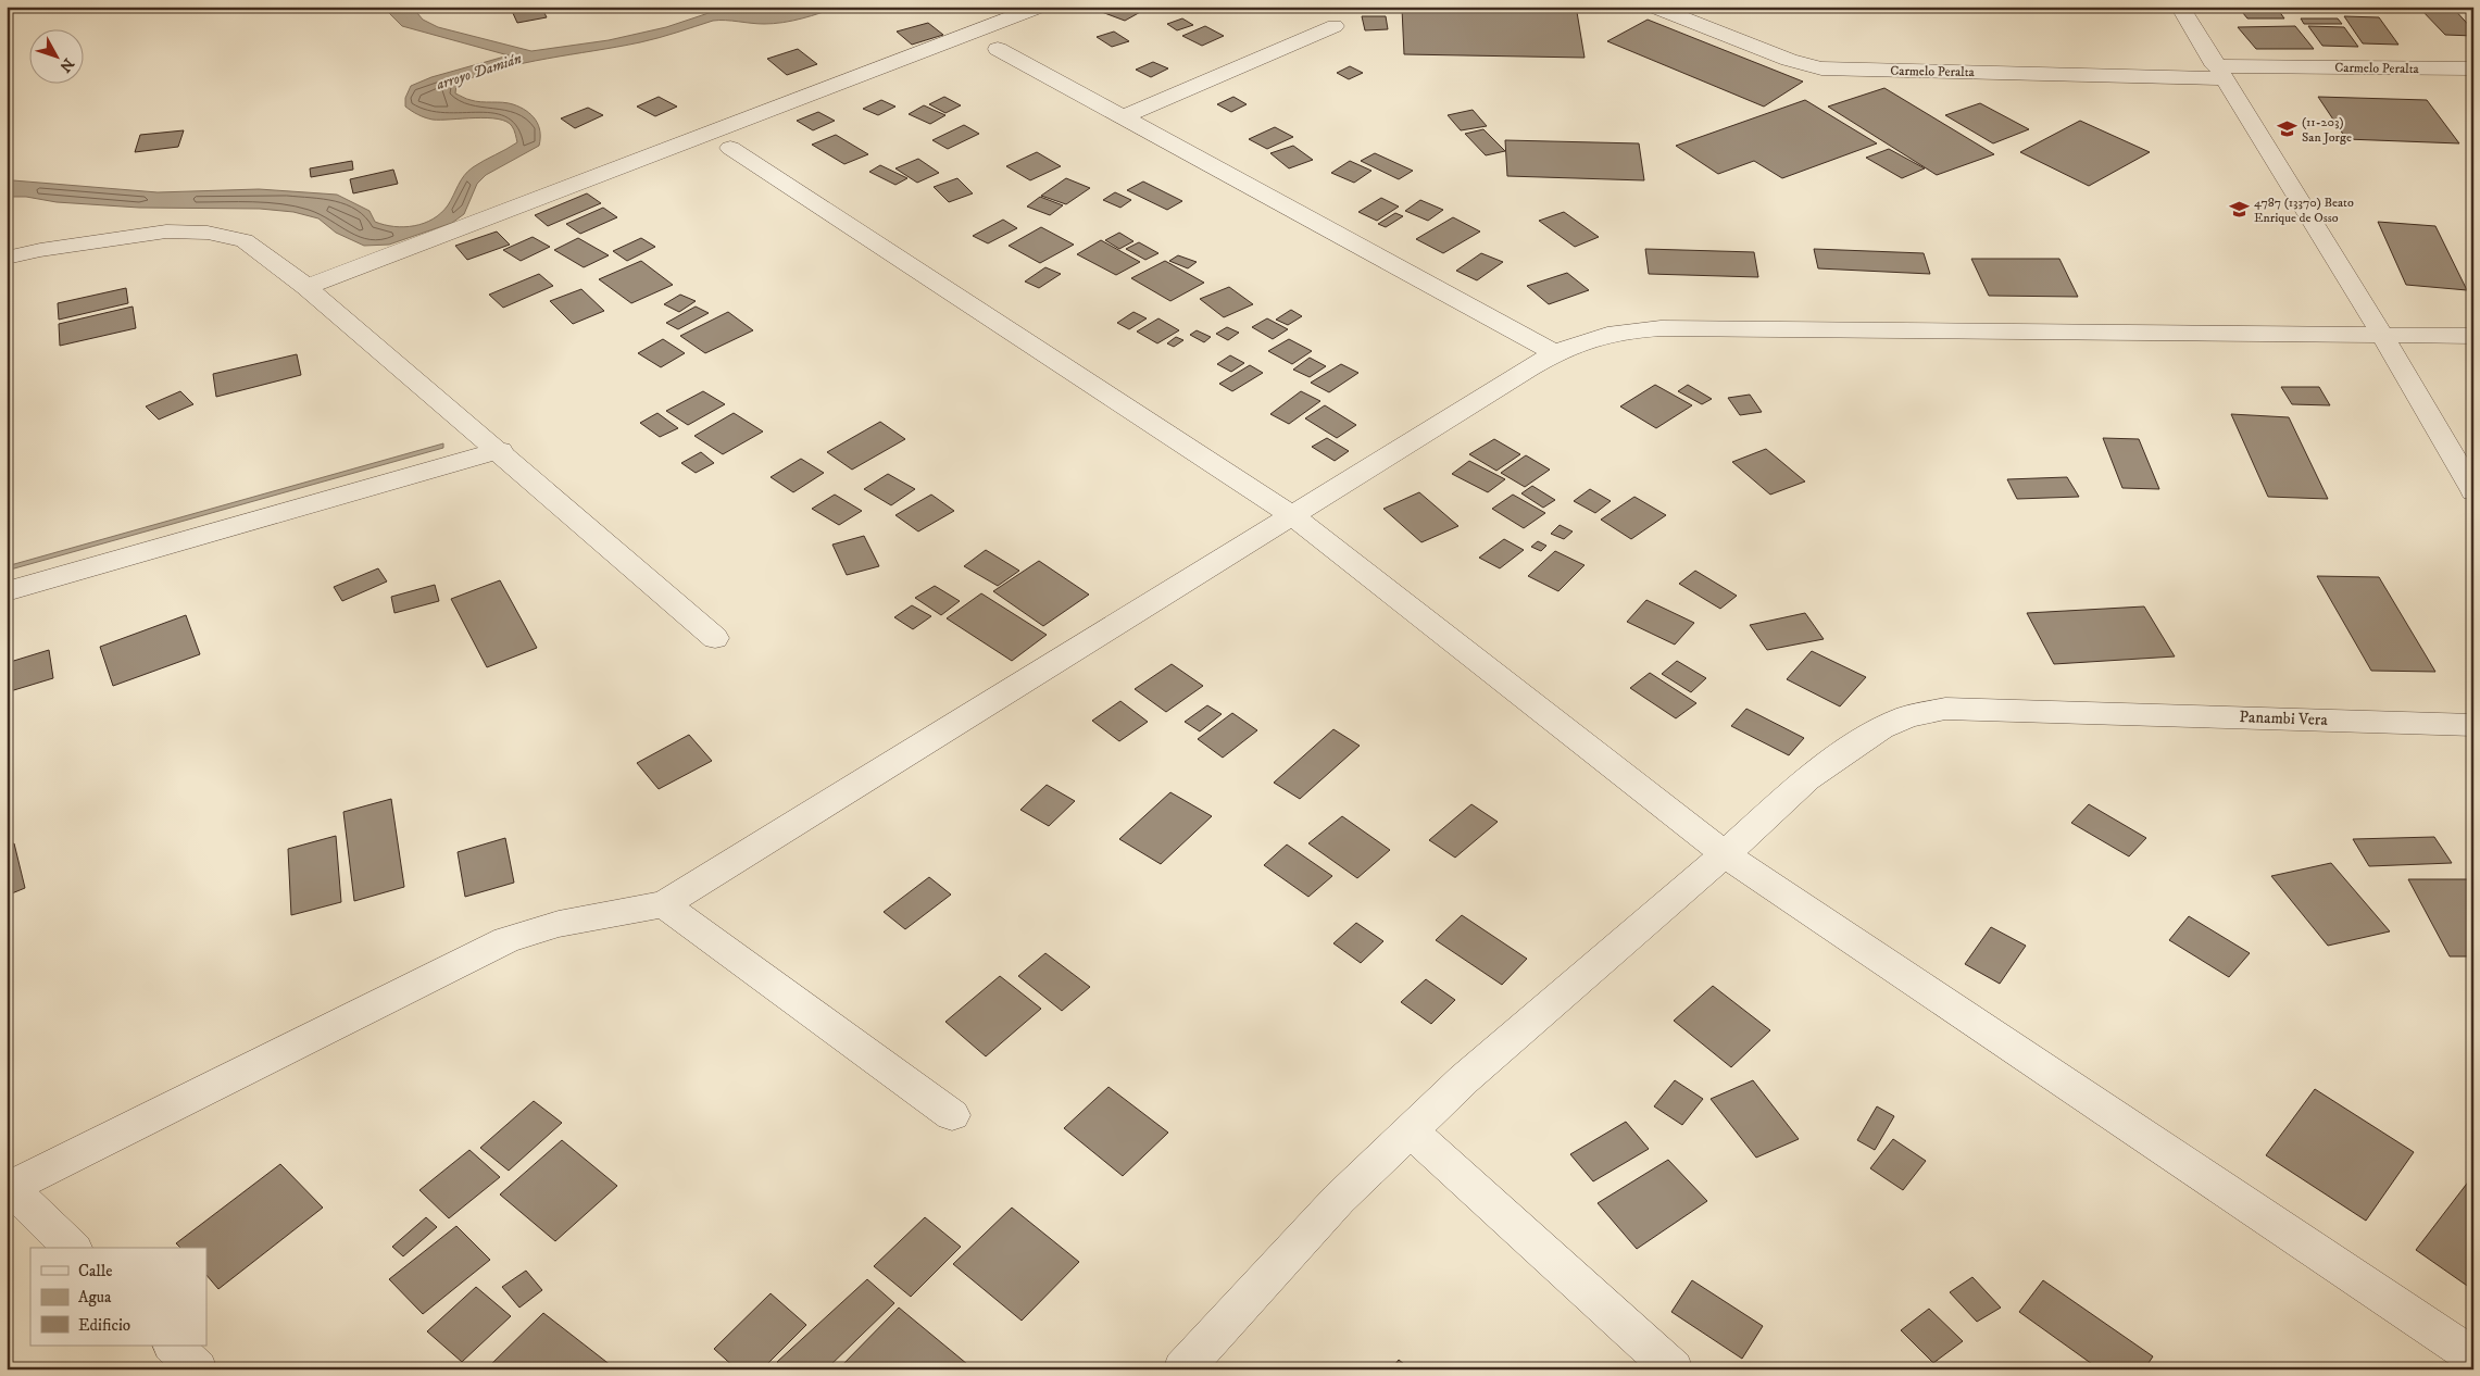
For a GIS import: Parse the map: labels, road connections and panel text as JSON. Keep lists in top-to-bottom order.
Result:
{
  "streets": {
    "street": ["Carmelo Peralta", "Panambi Vera"]
  },
  "water": ["arroyo Damián"],
  "places": {
    "school or university": ["(11-203) San Jorge", "4787 (13370) Beato Enrique de Osso"]
  },
  "legend": ["Calle", "Agua", "Edificio"],
  "north": "bottom right"
}
